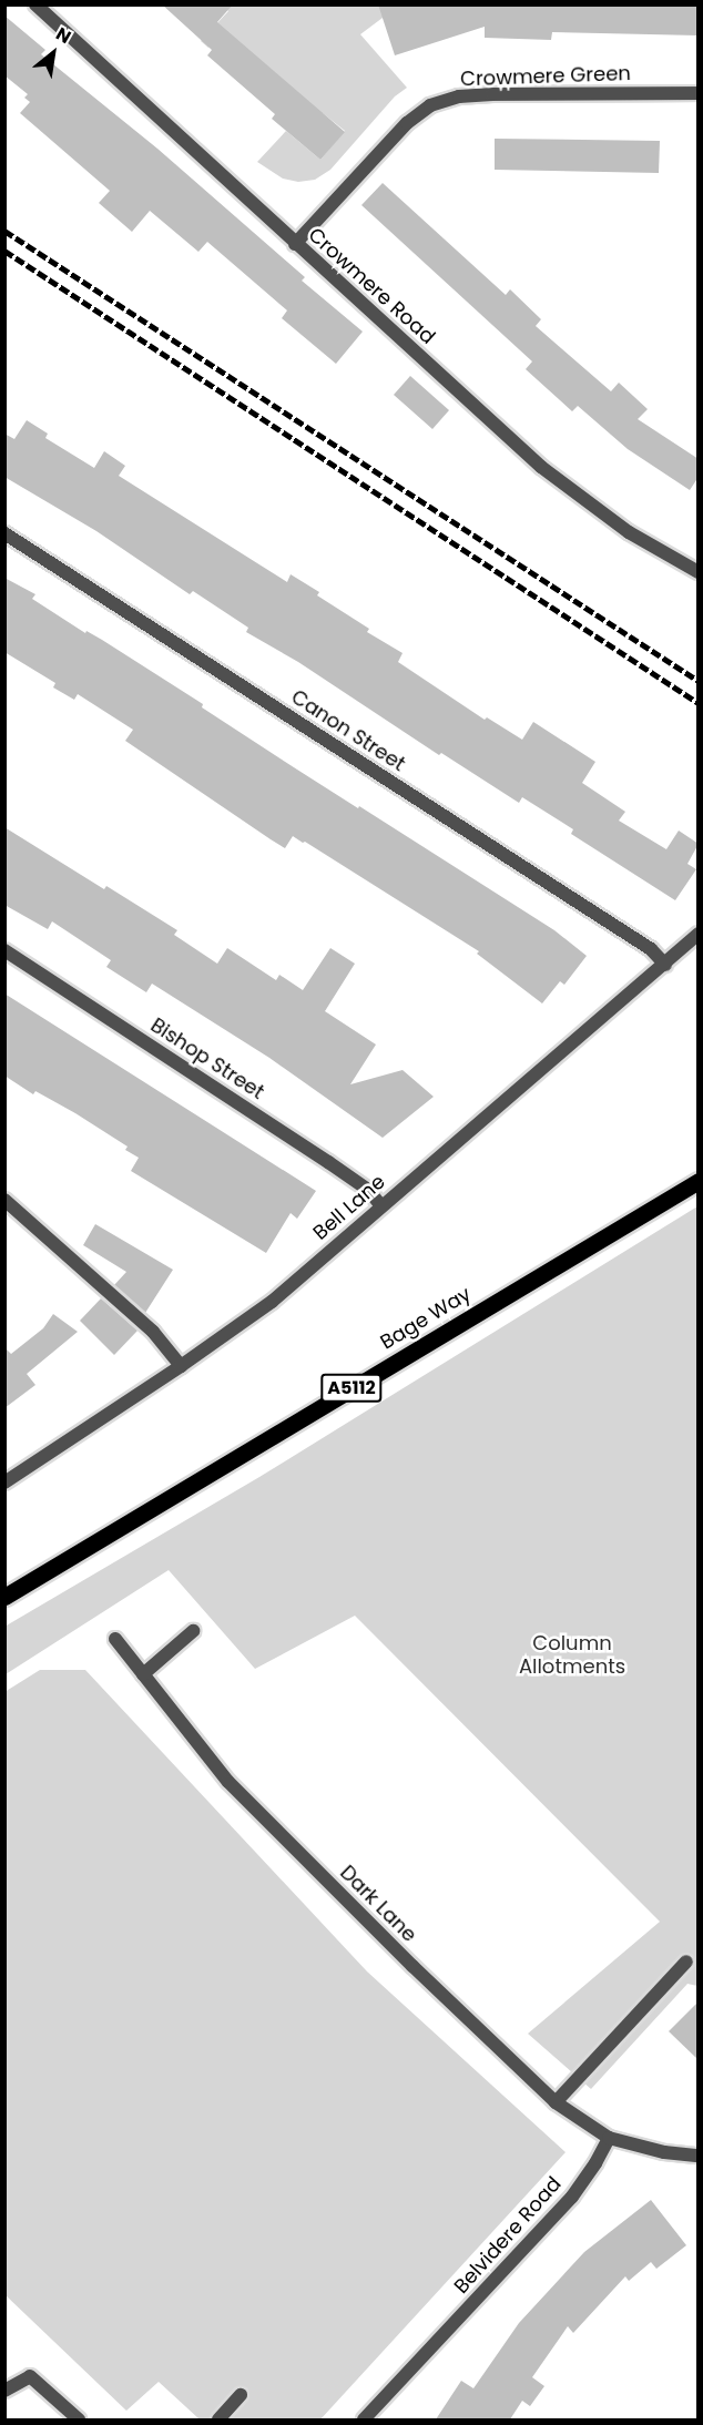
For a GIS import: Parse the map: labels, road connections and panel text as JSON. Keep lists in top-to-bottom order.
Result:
{
  "streets": {
    "main road": ["Bage Way", "A5112"],
    "street": [
      "Crowmere Green",
      "Crowmere Road",
      "Canon Street",
      "Bishop Street",
      "Bell Lane",
      "Dark Lane",
      "Belvidere Road"
    ]
  },
  "crossings": [
    ["Crowmere Green", "Crowmere Road"],
    ["Canon Street", "Bell Lane"],
    ["Bishop Street", "Bell Lane"],
    ["Dark Lane", "Belvidere Road"]
  ],
  "parks": ["Column Allotments"],
  "north": "top right"
}
